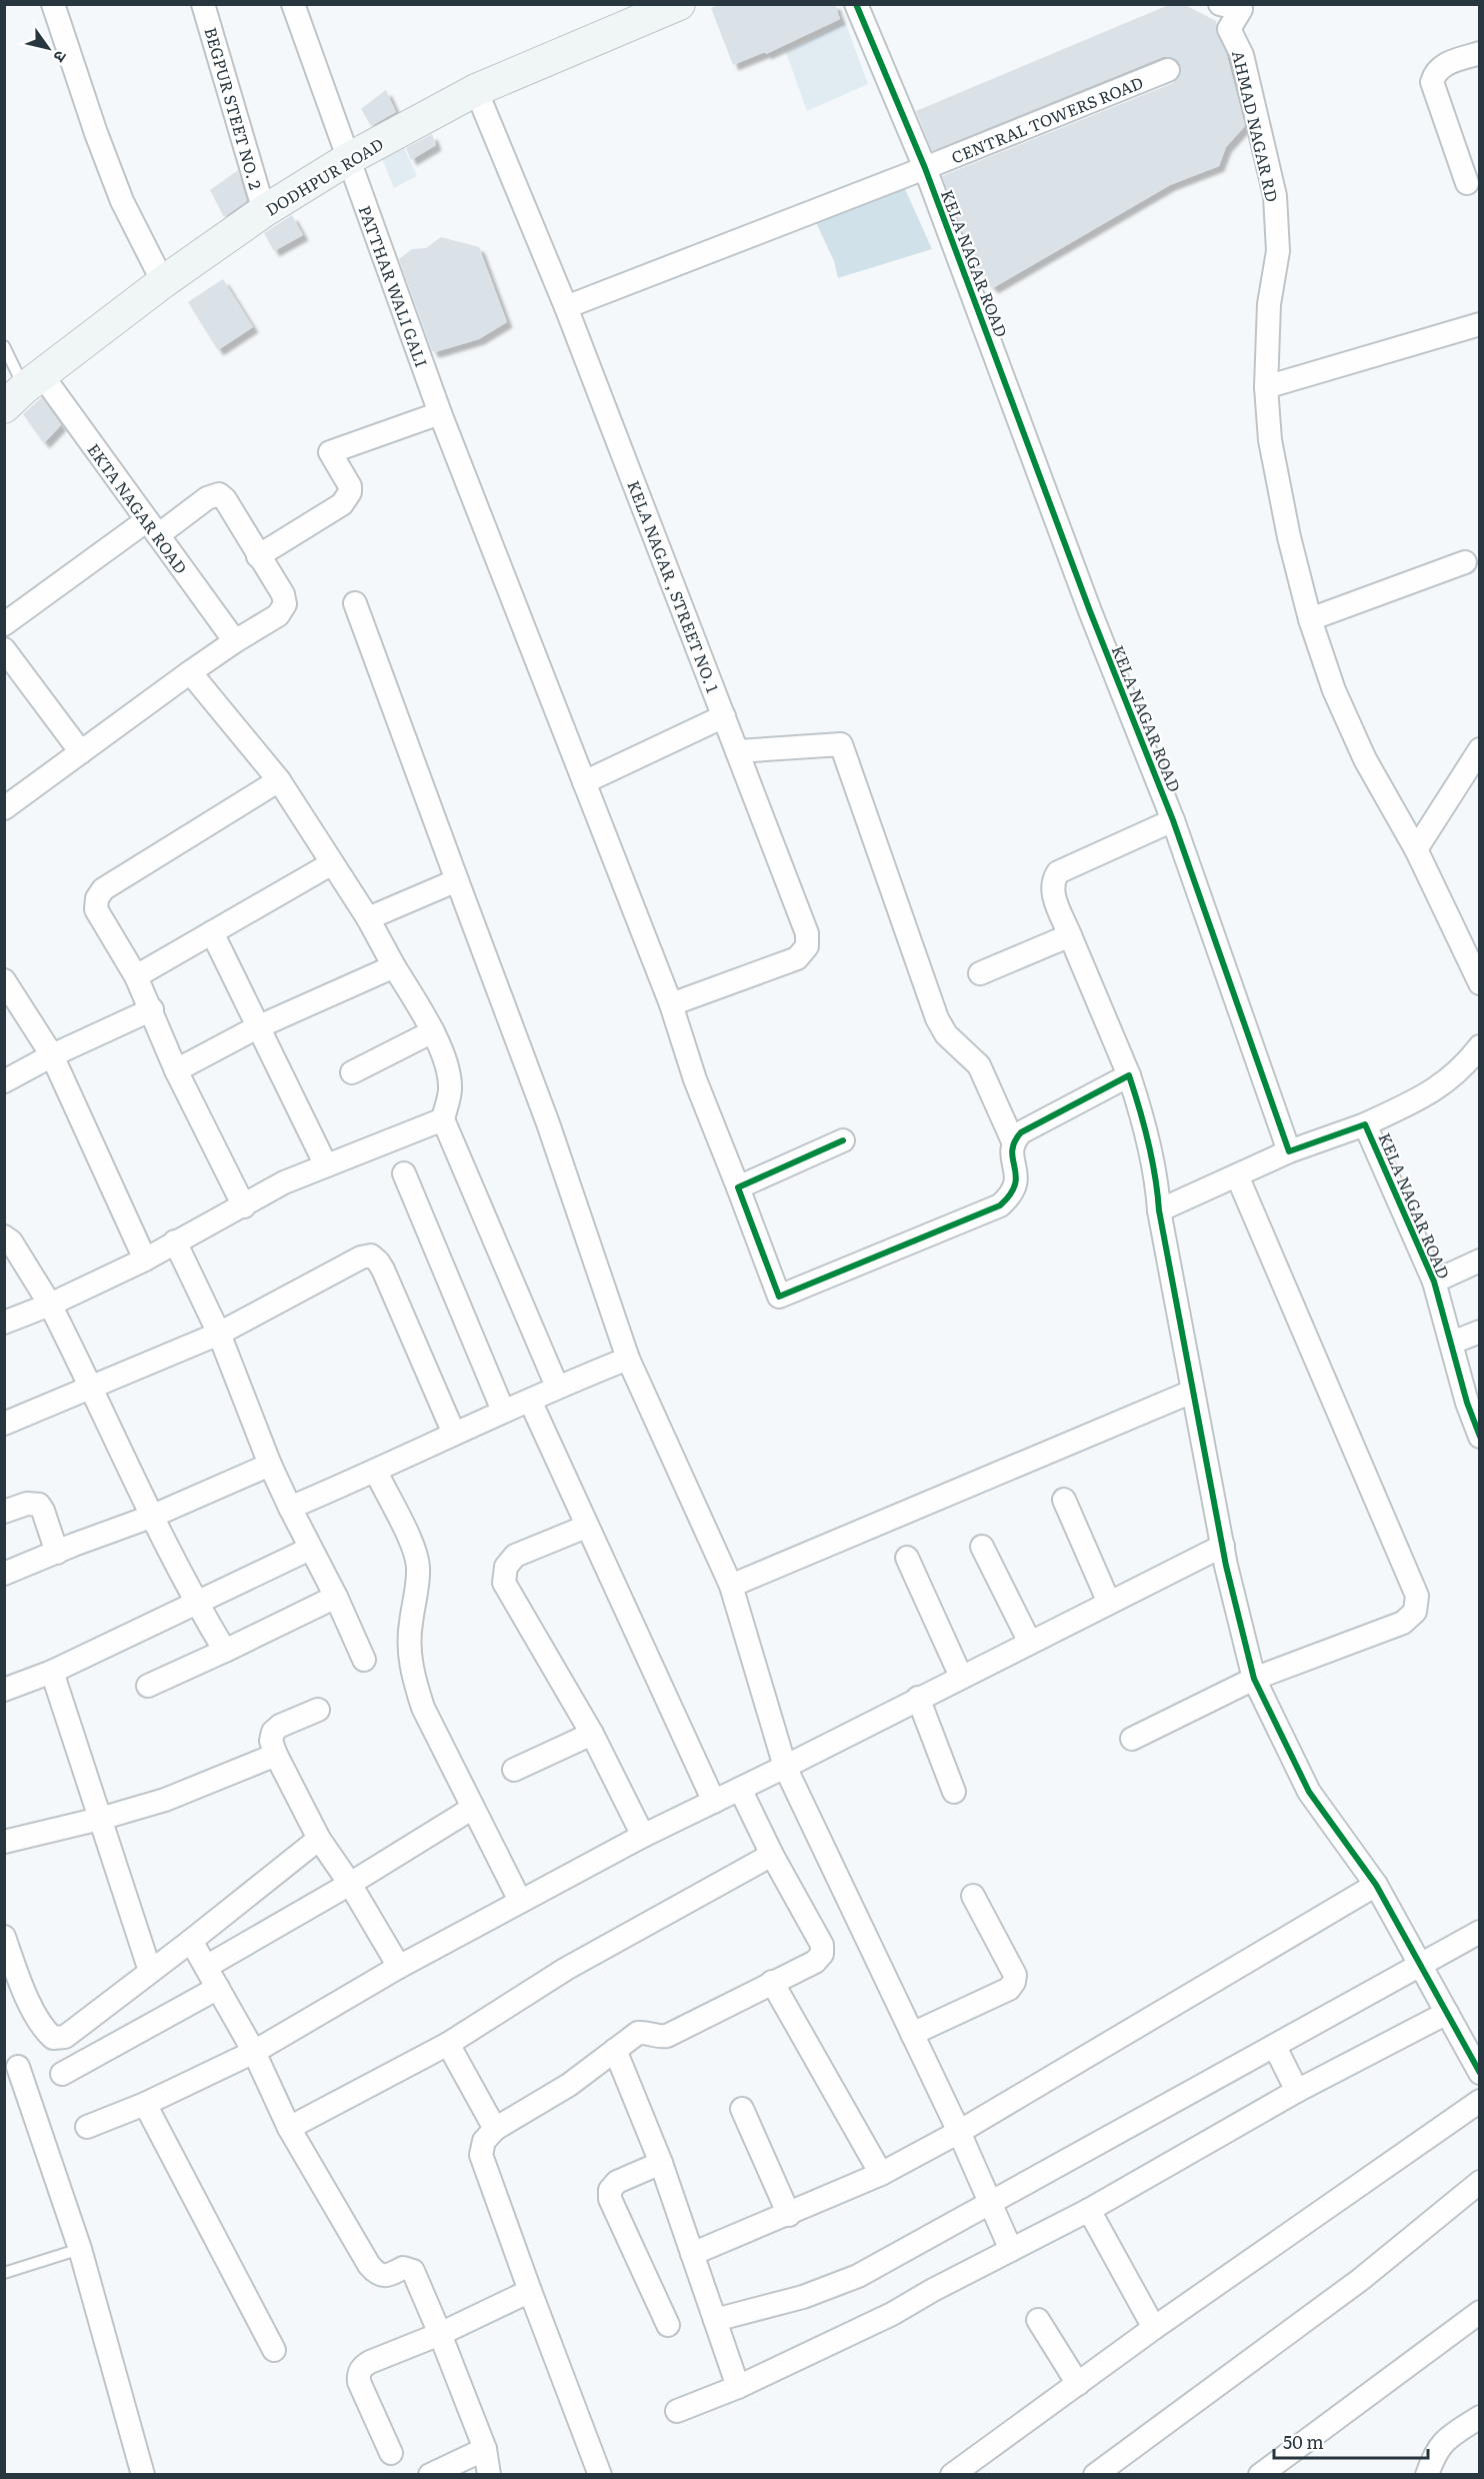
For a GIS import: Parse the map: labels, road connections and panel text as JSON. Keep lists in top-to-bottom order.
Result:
{
  "streets": {
    "street": [
      "BEGPUR STEET NO. 2",
      "CENTRAL TOWERS ROAD",
      "AHMAD NAGAR RD",
      "DODHPUR ROAD",
      "KELA NAGAR ROAD",
      "PATTHAR WALI GALI",
      "EKTA NAGAR ROAD",
      "KELA NAGAR , STREET NO. 1"
    ]
  },
  "crossings": [
    ["BEGPUR STEET NO. 2", "DODHPUR ROAD"],
    ["CENTRAL TOWERS ROAD", "KELA NAGAR ROAD"],
    ["CENTRAL TOWERS ROAD", "KELA NAGAR , STREET NO. 1"],
    ["DODHPUR ROAD", "PATTHAR WALI GALI"],
    ["DODHPUR ROAD", "EKTA NAGAR ROAD"],
    ["DODHPUR ROAD", "KELA NAGAR , STREET NO. 1"],
    ["PATTHAR WALI GALI", "KELA NAGAR , STREET NO. 1"]
  ],
  "scale_bar": "50 m",
  "north": "bottom right"
}
